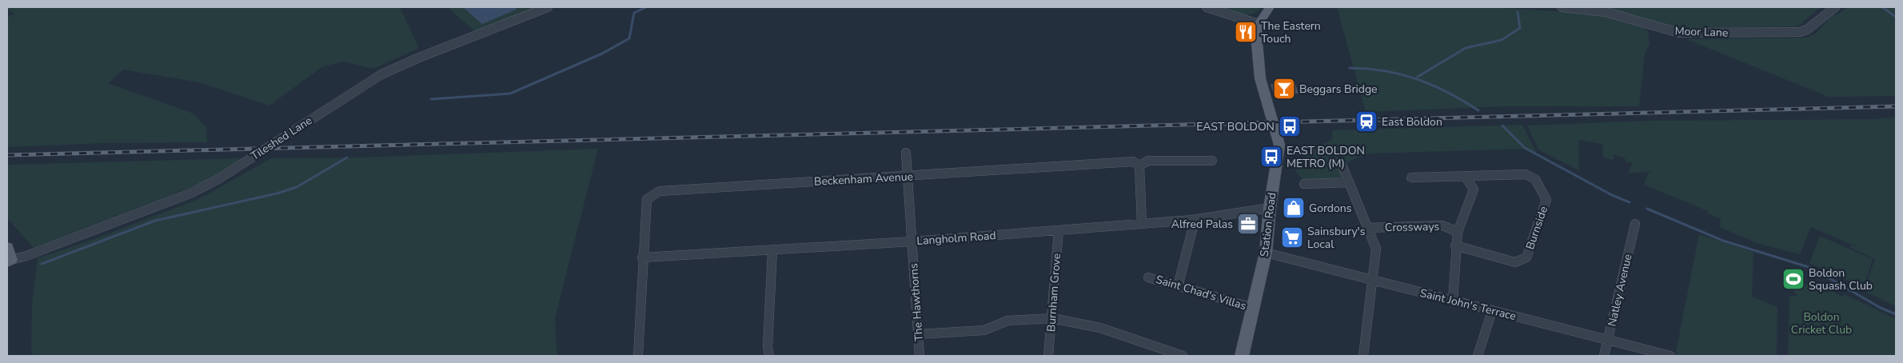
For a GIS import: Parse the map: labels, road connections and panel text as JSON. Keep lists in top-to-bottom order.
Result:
{
  "streets": {
    "main road": ["Station Road"],
    "street": [
      "Moor Lane",
      "Tileshed Lane",
      "Beckenham Avenue",
      "Crossways",
      "Burnside",
      "Langholm Road",
      "Natley Avenue",
      "Burnham Grove",
      "Saint Chad's Villas",
      "The Hawthorns",
      "Saint John's Terrace"
    ]
  },
  "crossings": [
    ["Beckenham Avenue", "Langholm Road"],
    ["Beckenham Avenue", "The Hawthorns"],
    ["Station Road", "Langholm Road"],
    ["Station Road", "Saint Chad's Villas"],
    ["Station Road", "Saint John's Terrace"],
    ["Langholm Road", "Burnham Grove"],
    ["Langholm Road", "The Hawthorns"],
    ["Natley Avenue", "Saint John's Terrace"]
  ],
  "parks": ["Boldon Cricket Club"],
  "places": {
    "restaurant": ["The Eastern Touch"],
    "bar": ["Beggars Bridge"],
    "station": ["East Boldon"],
    "bus stop": ["EAST BOLDON", "EAST BOLDON METRO (M)"],
    "shop": ["Gordons"],
    "office": ["Alfred Palas"],
    "supermarket": ["Sainsbury's Local"],
    "sports": ["Boldon Squash Club"]
  }
}
